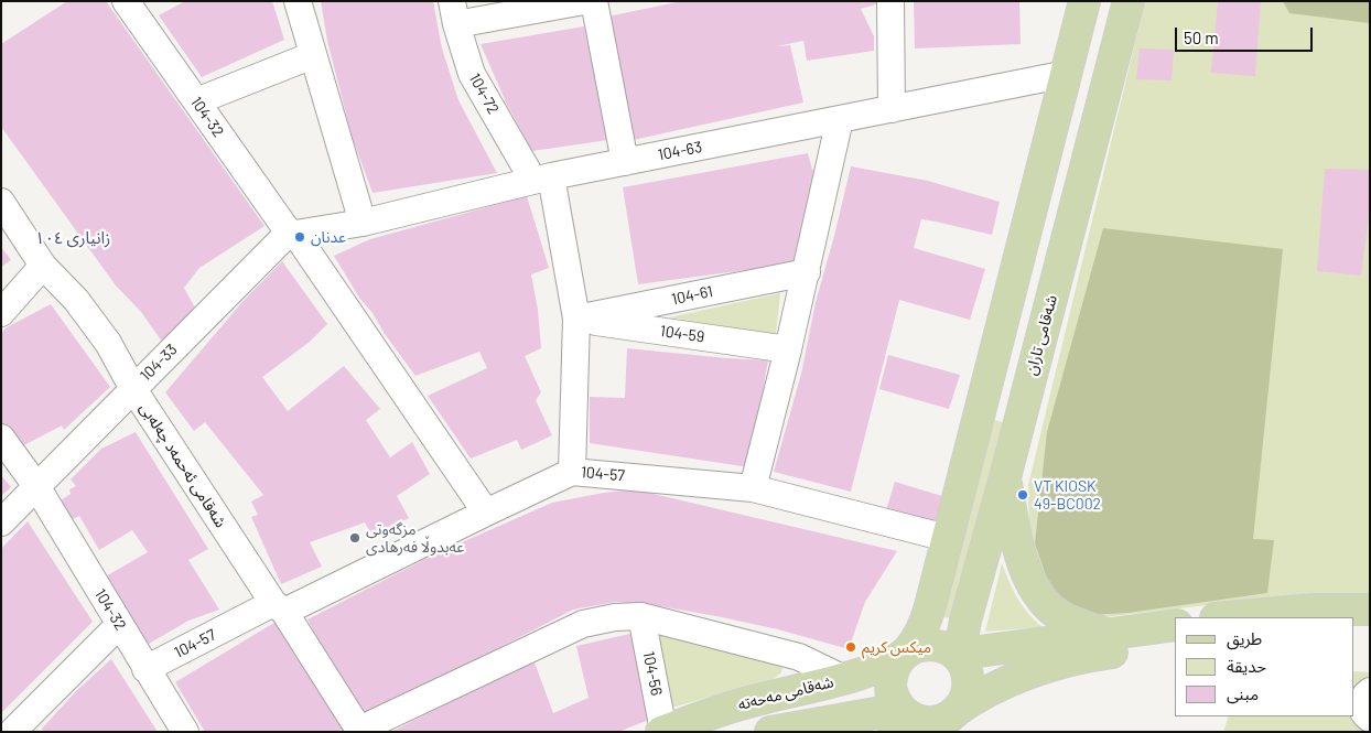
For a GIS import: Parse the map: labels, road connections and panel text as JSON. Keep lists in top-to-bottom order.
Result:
{
  "streets": {
    "main road": ["شەقامی تاران", "شەقامی مەحەتە"],
    "street": [
      "104-72",
      "104-32",
      "104-63",
      "104-61",
      "104-59",
      "104-33",
      "شەقامی ئەحمەد چەلەبی",
      "104-57",
      "104-56"
    ]
  },
  "crossings": [
    ["104-72", "104-63"],
    ["104-72", "104-61"],
    ["104-72", "104-59"],
    ["104-72", "104-57"],
    ["104-32", "104-63"],
    ["104-32", "104-33"],
    ["104-32", "104-57"],
    ["104-63", "104-33"],
    ["104-61", "104-59"],
    ["شەقامی تاران", "شەقامی مەحەتە"],
    ["104-33", "شەقامی ئەحمەد چەلەبی"],
    ["شەقامی ئەحمەد چەلەبی", "104-57"],
    ["104-56", "شەقامی مەحەتە"]
  ],
  "districts": ["زانیاری ١٠٤"],
  "places": [
    "عدنان",
    "VT KIOSK 49-BC002",
    "مزگەوتی عەبدوڵا فەرهادی",
    "ميكس كريم"
  ],
  "legend": ["طريق", "حديقة", "مبنى"],
  "scale_bar": "50 m"
}
